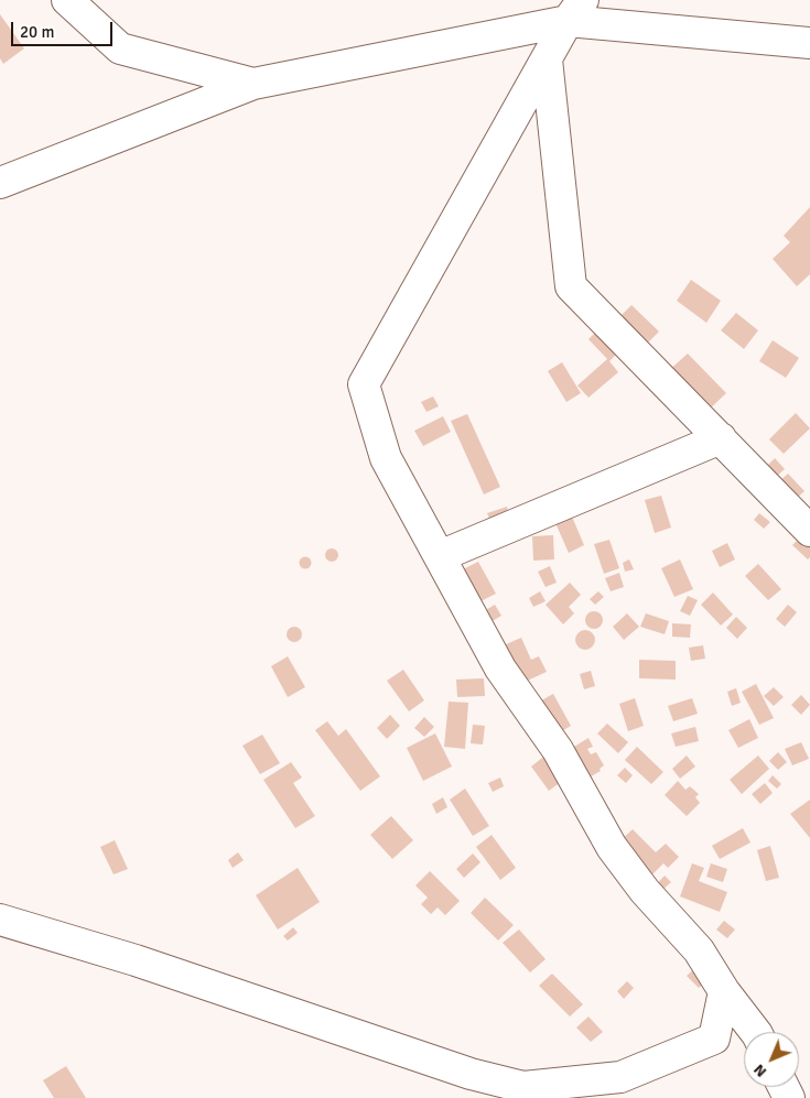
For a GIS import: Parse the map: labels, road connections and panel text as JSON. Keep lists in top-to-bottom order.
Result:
{
  "scale_bar": "20 m",
  "north": "bottom left"
}
